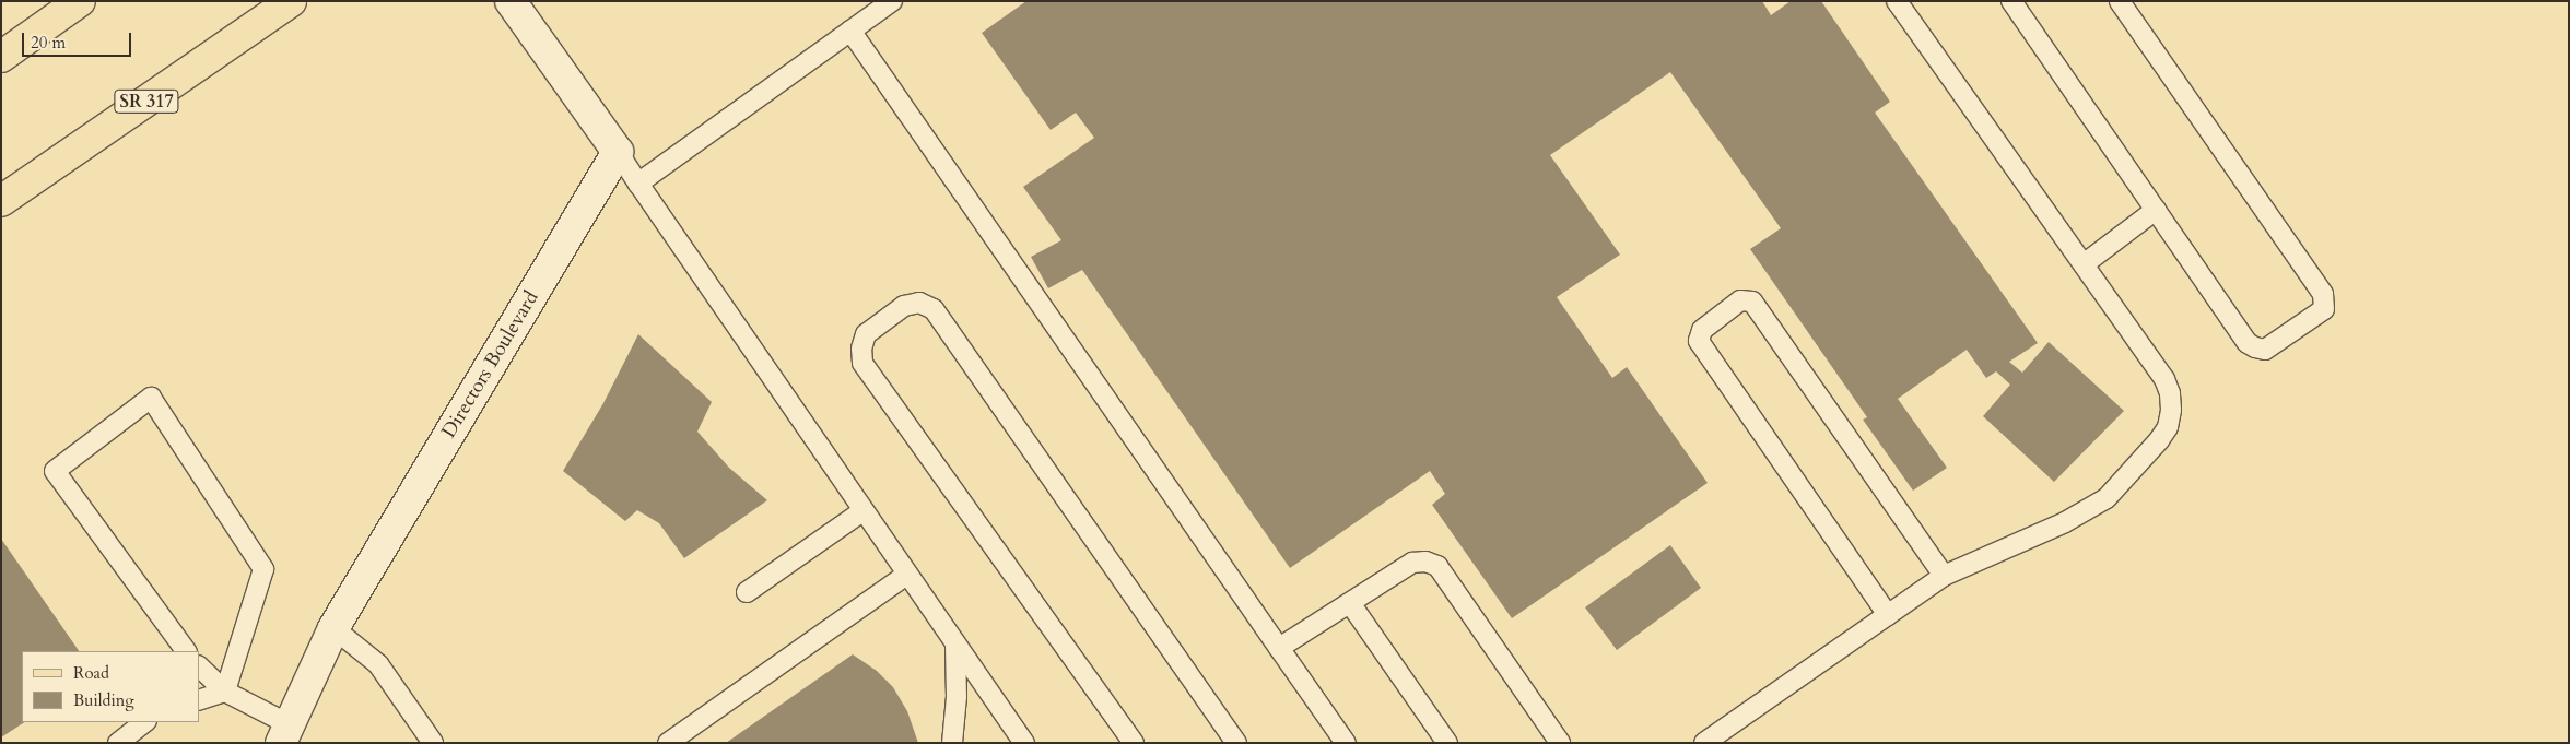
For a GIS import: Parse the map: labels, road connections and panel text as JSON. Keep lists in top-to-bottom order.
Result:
{
  "streets": {
    "main road": ["SR 317"],
    "street": ["Directors Boulevard"]
  },
  "legend": ["Road", "Building"],
  "scale_bar": "20 m"
}
